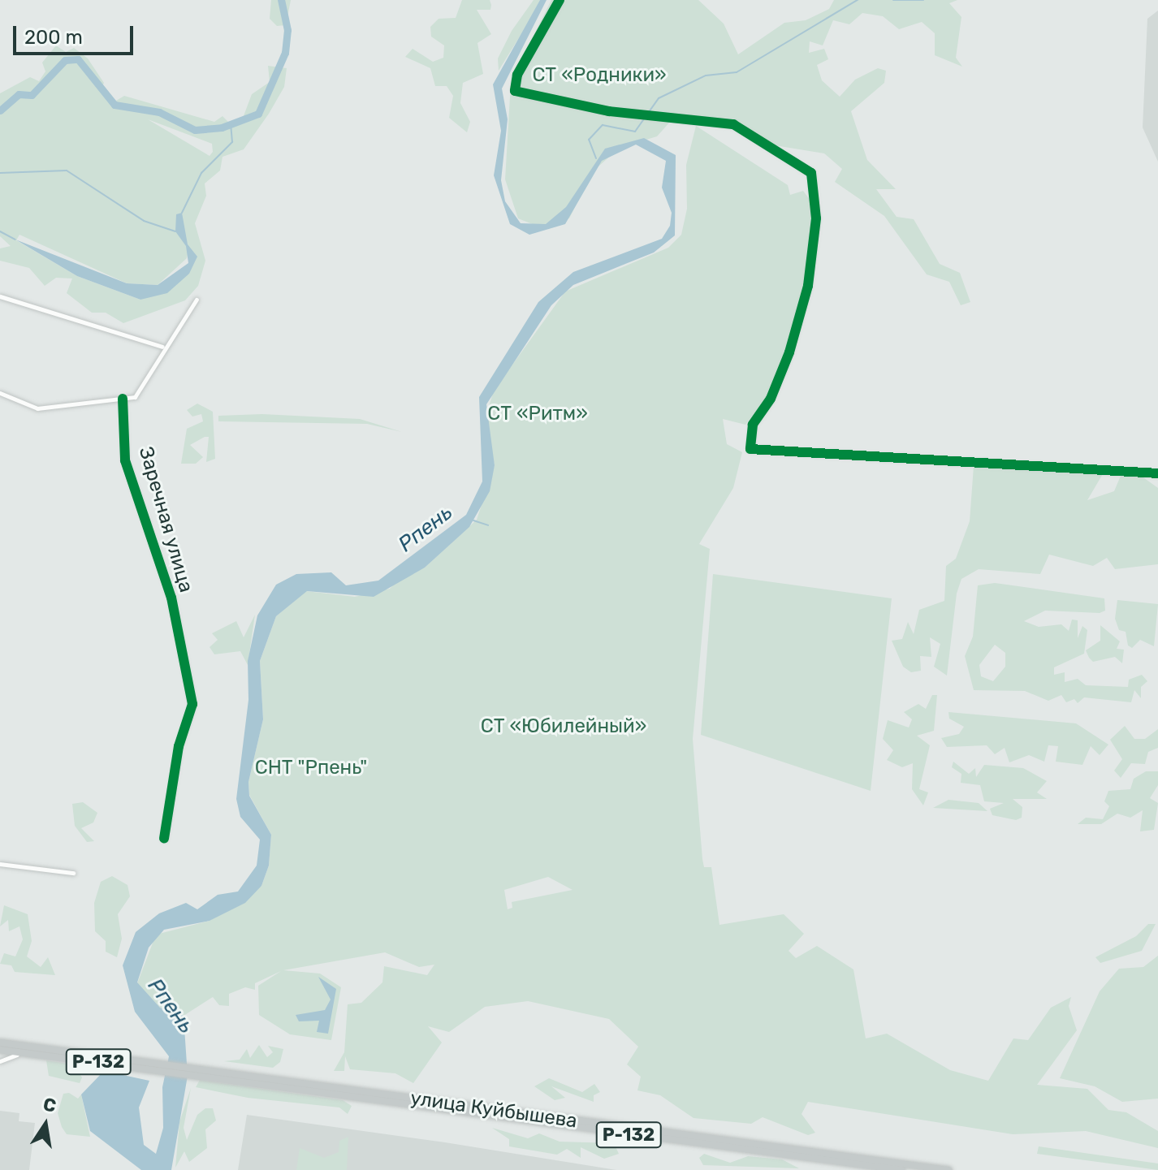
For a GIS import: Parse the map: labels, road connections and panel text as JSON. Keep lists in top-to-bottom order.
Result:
{
  "streets": {
    "highway": ["Р-132", "улица Куйбышева"],
    "street": ["Заречная улица"]
  },
  "crossings": [
    ["Р-132", "улица Куйбышева"]
  ],
  "water": ["Рпень"],
  "parks": [
    "СТ «Родники»",
    "СТ «Ритм»",
    "СТ «Юбилейный»",
    "СНТ \"Рпень\""
  ],
  "scale_bar": "200 m",
  "north": "top"
}
